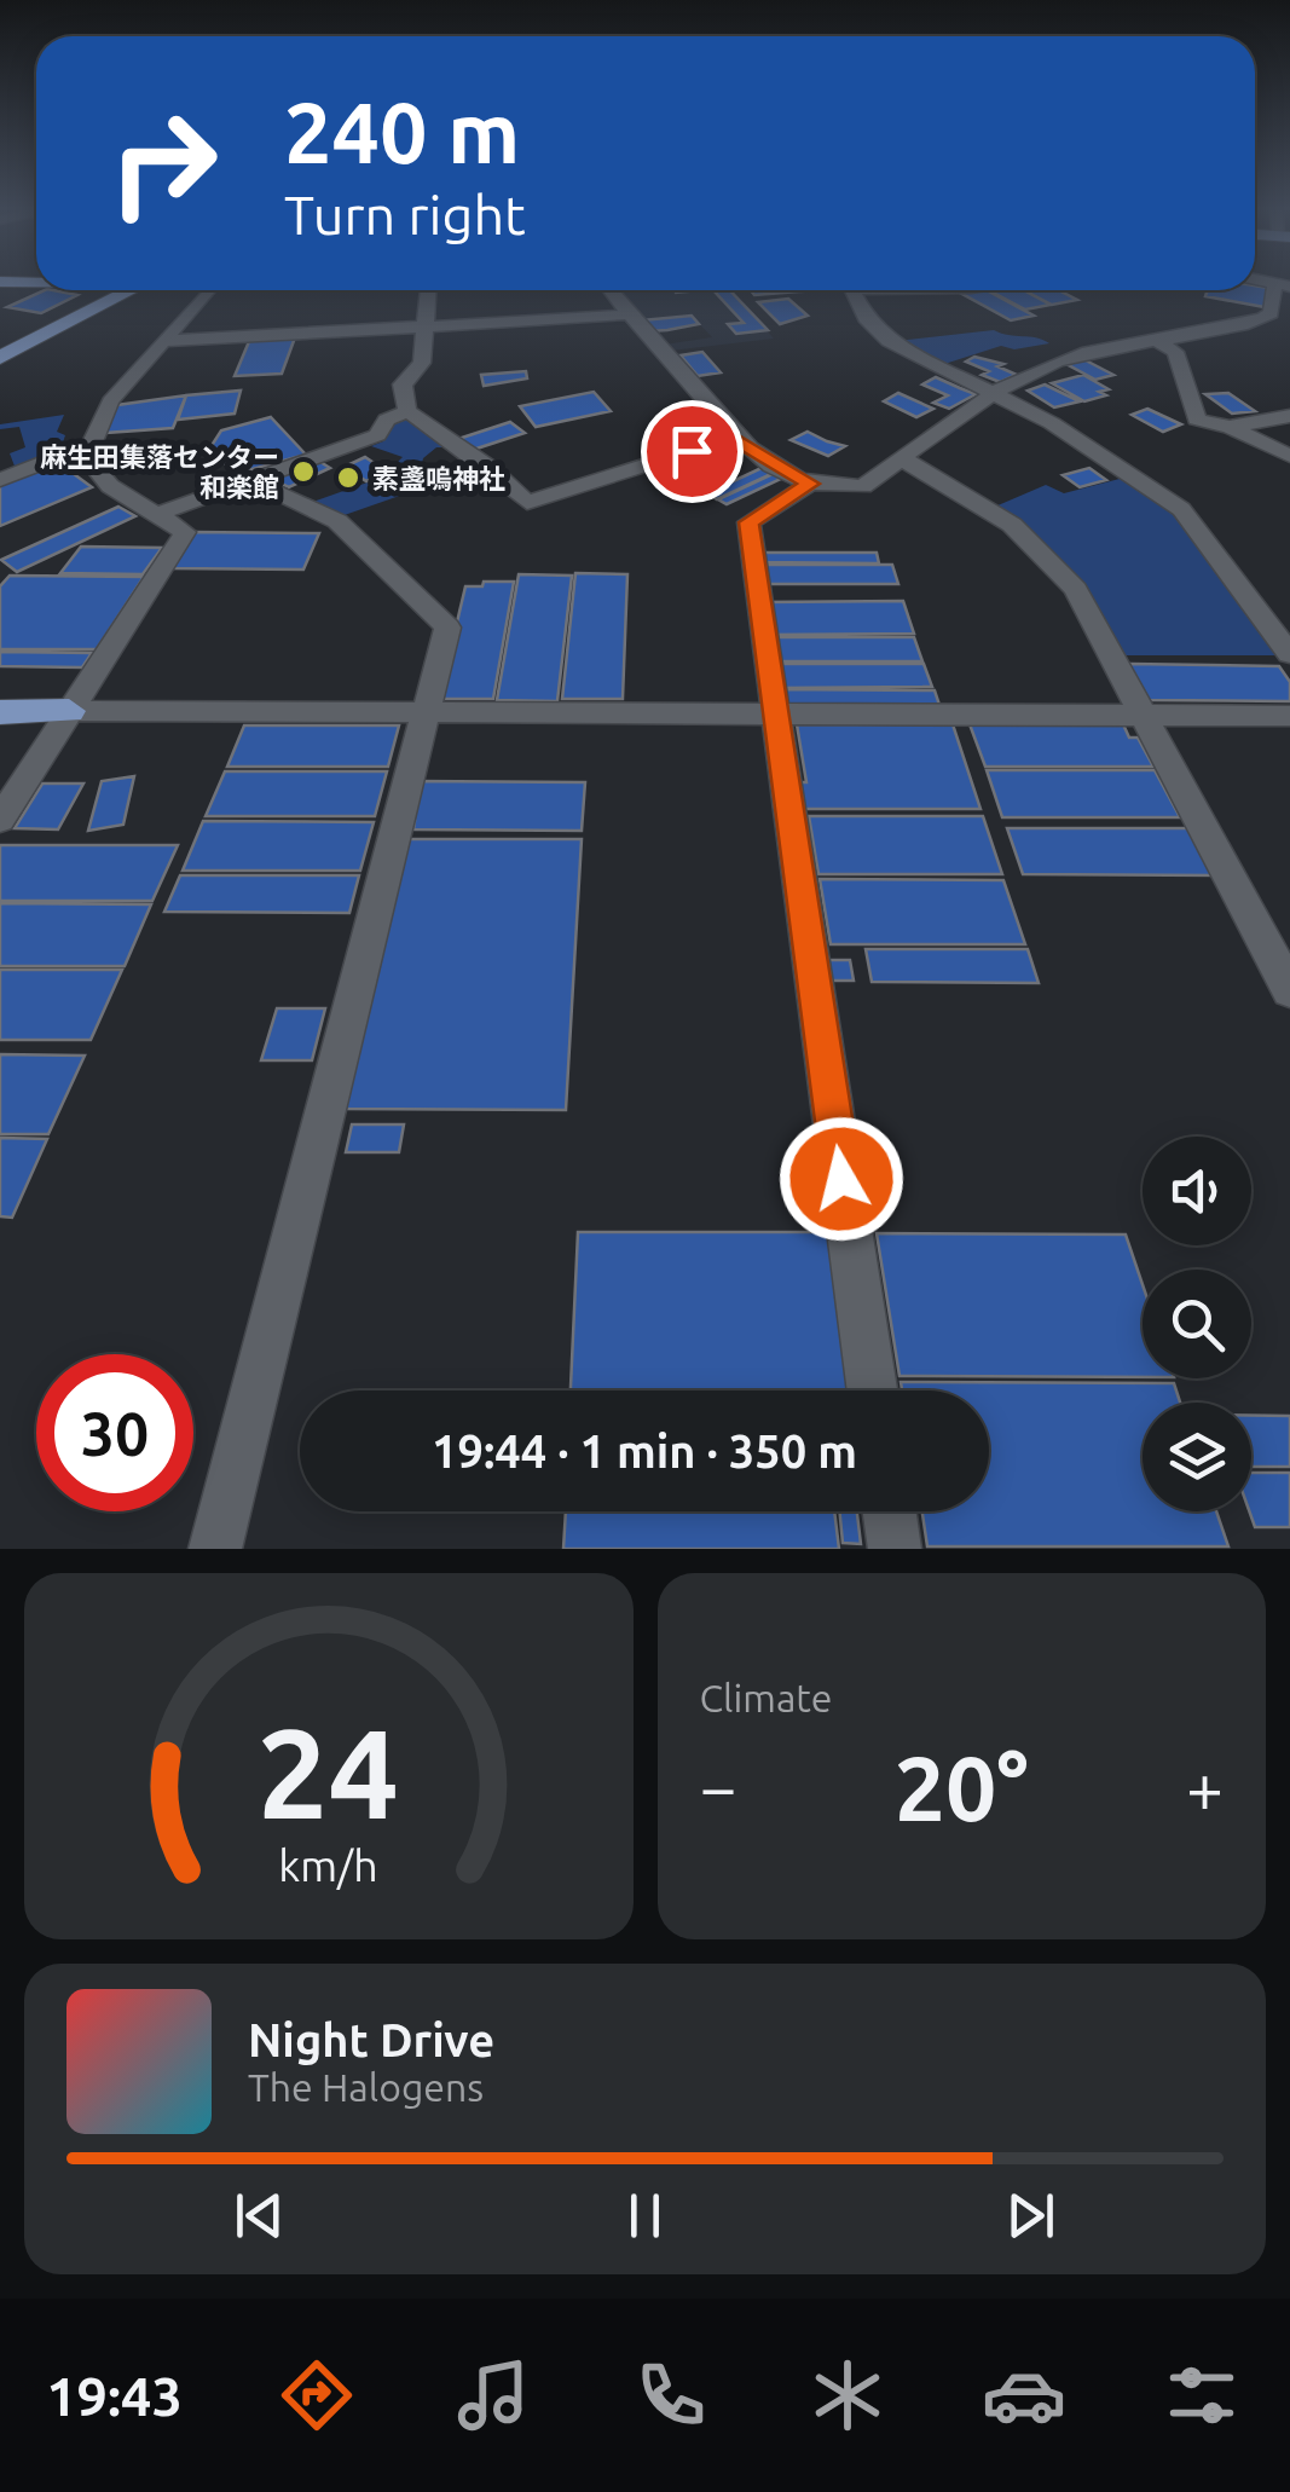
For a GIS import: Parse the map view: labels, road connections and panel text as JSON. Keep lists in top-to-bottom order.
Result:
{
  "places": ["麻生田集落センター 和楽館", "素盞嗚神社"],
  "page": {
    "turn": ["240 m", "Turn right"],
    "limit": "30",
    "trip": "19:44 · 1 min · 350 m",
    "tile": "Climate",
    "heat": ["−", "20°", "+"],
    "song": ["Night Drive", "The Halogens"],
    "tabs": "19:43",
    "gauge": ["24", "km/h"]
  }
}
